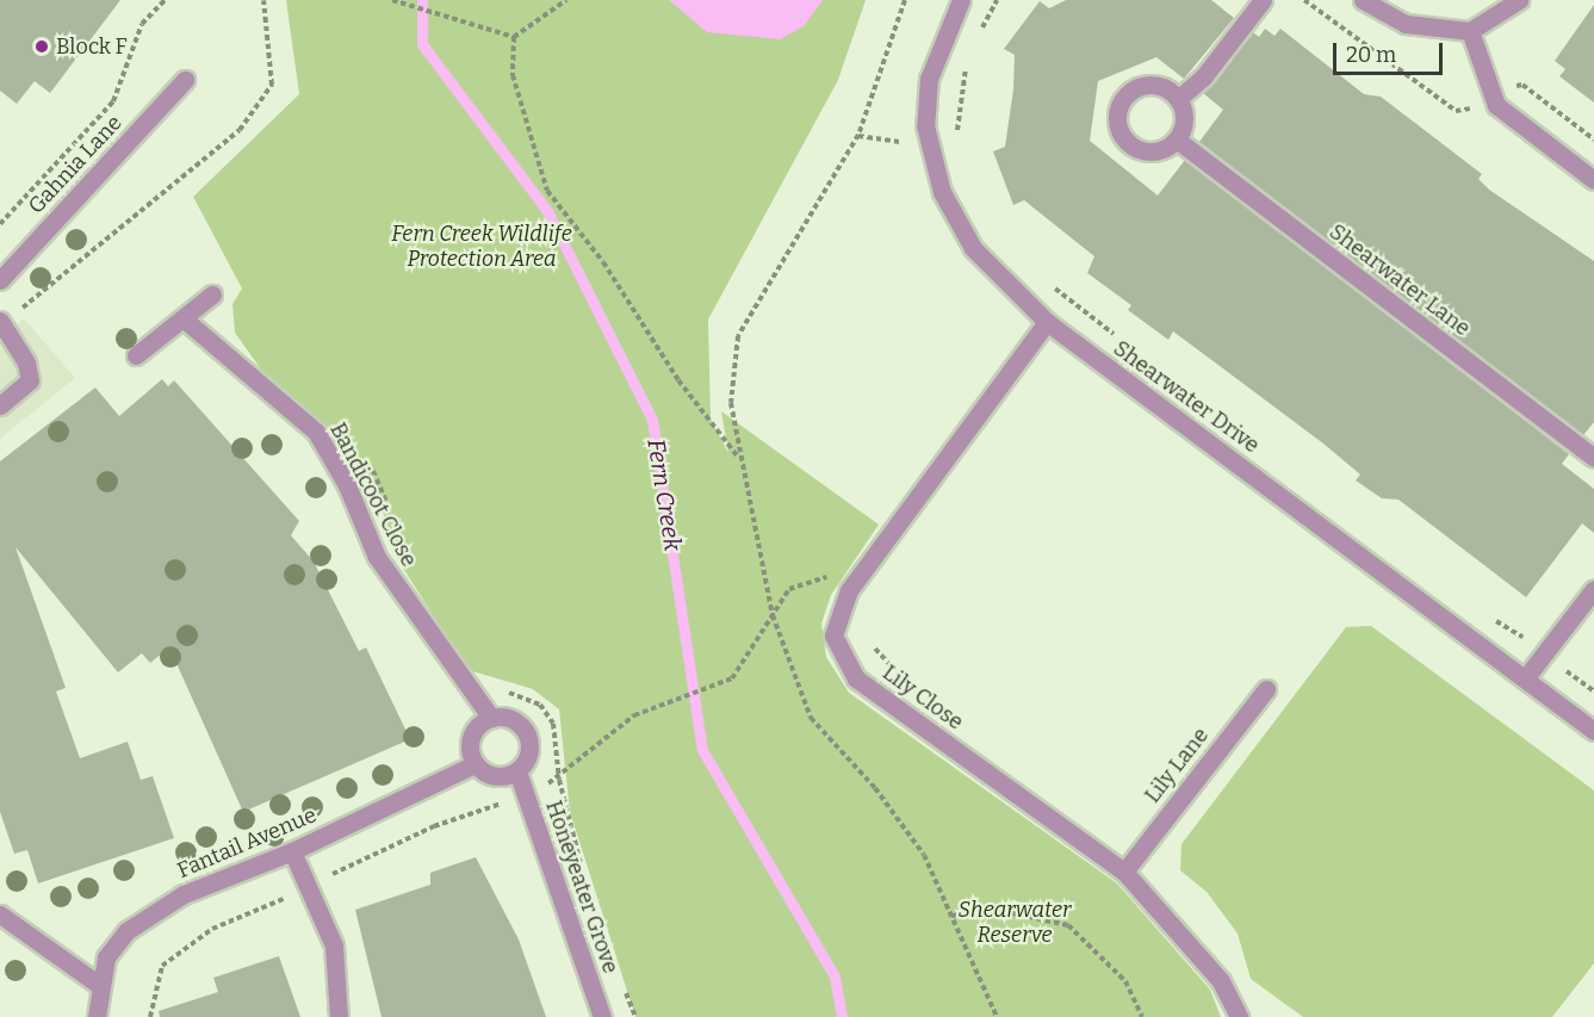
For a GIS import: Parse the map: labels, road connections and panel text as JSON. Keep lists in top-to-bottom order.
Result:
{
  "streets": {
    "street": [
      "Gahnia Lane",
      "Shearwater Lane",
      "Shearwater Drive",
      "Bandicoot Close",
      "Lily Close",
      "Lily Lane",
      "Fantail Avenue",
      "Honeyeater Grove"
    ]
  },
  "crossings": [
    ["Shearwater Drive", "Lily Close"],
    ["Bandicoot Close", "Fantail Avenue"],
    ["Bandicoot Close", "Honeyeater Grove"],
    ["Lily Close", "Lily Lane"],
    ["Fantail Avenue", "Honeyeater Grove"]
  ],
  "water": ["Fern Creek"],
  "parks": ["Fern Creek Wildlife Protection Area", "Shearwater Reserve"],
  "places": ["Block F"],
  "scale_bar": "20 m"
}
